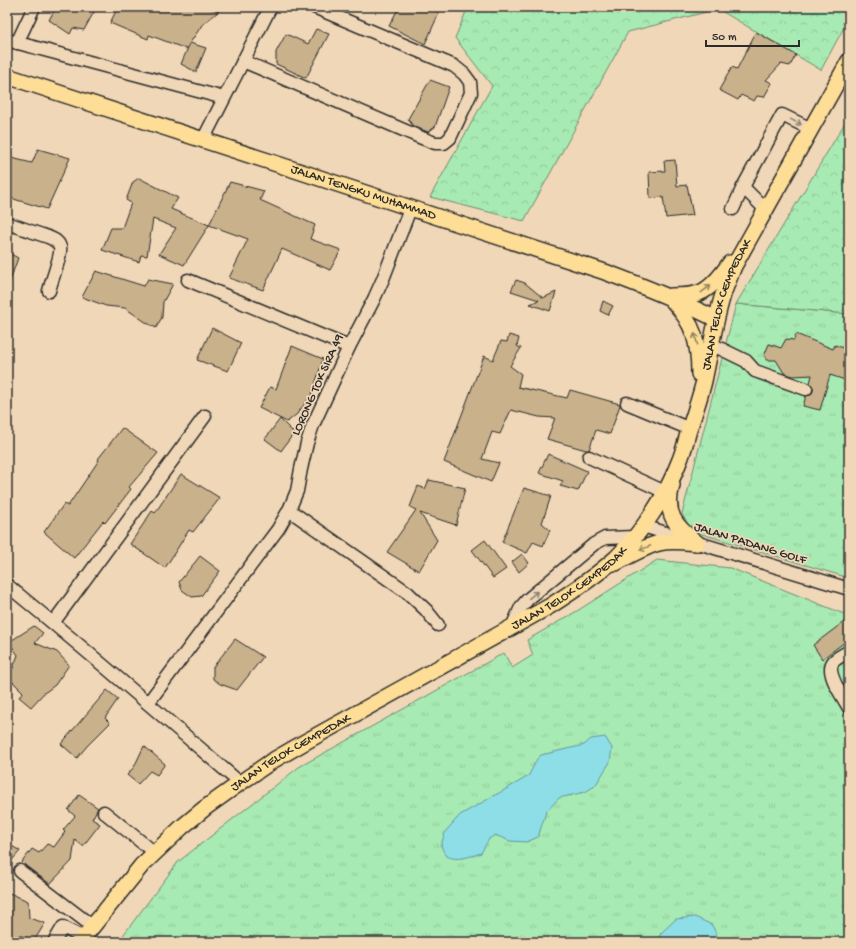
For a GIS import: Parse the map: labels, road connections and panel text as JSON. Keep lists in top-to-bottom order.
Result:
{
  "streets": {
    "main road": ["JALAN TENGKU MUHAMMAD", "JALAN TELOK CEMPEDAK"],
    "street": ["LORONG TOK SIRA 49", "JALAN PADANG GOLF"]
  },
  "crossings": [
    ["JALAN TENGKU MUHAMMAD", "JALAN TELOK CEMPEDAK"],
    ["JALAN TENGKU MUHAMMAD", "LORONG TOK SIRA 49"],
    ["JALAN TELOK CEMPEDAK", "JALAN PADANG GOLF"]
  ],
  "one_way": ["JALAN PADANG GOLF"],
  "scale_bar": "50 m"
}
